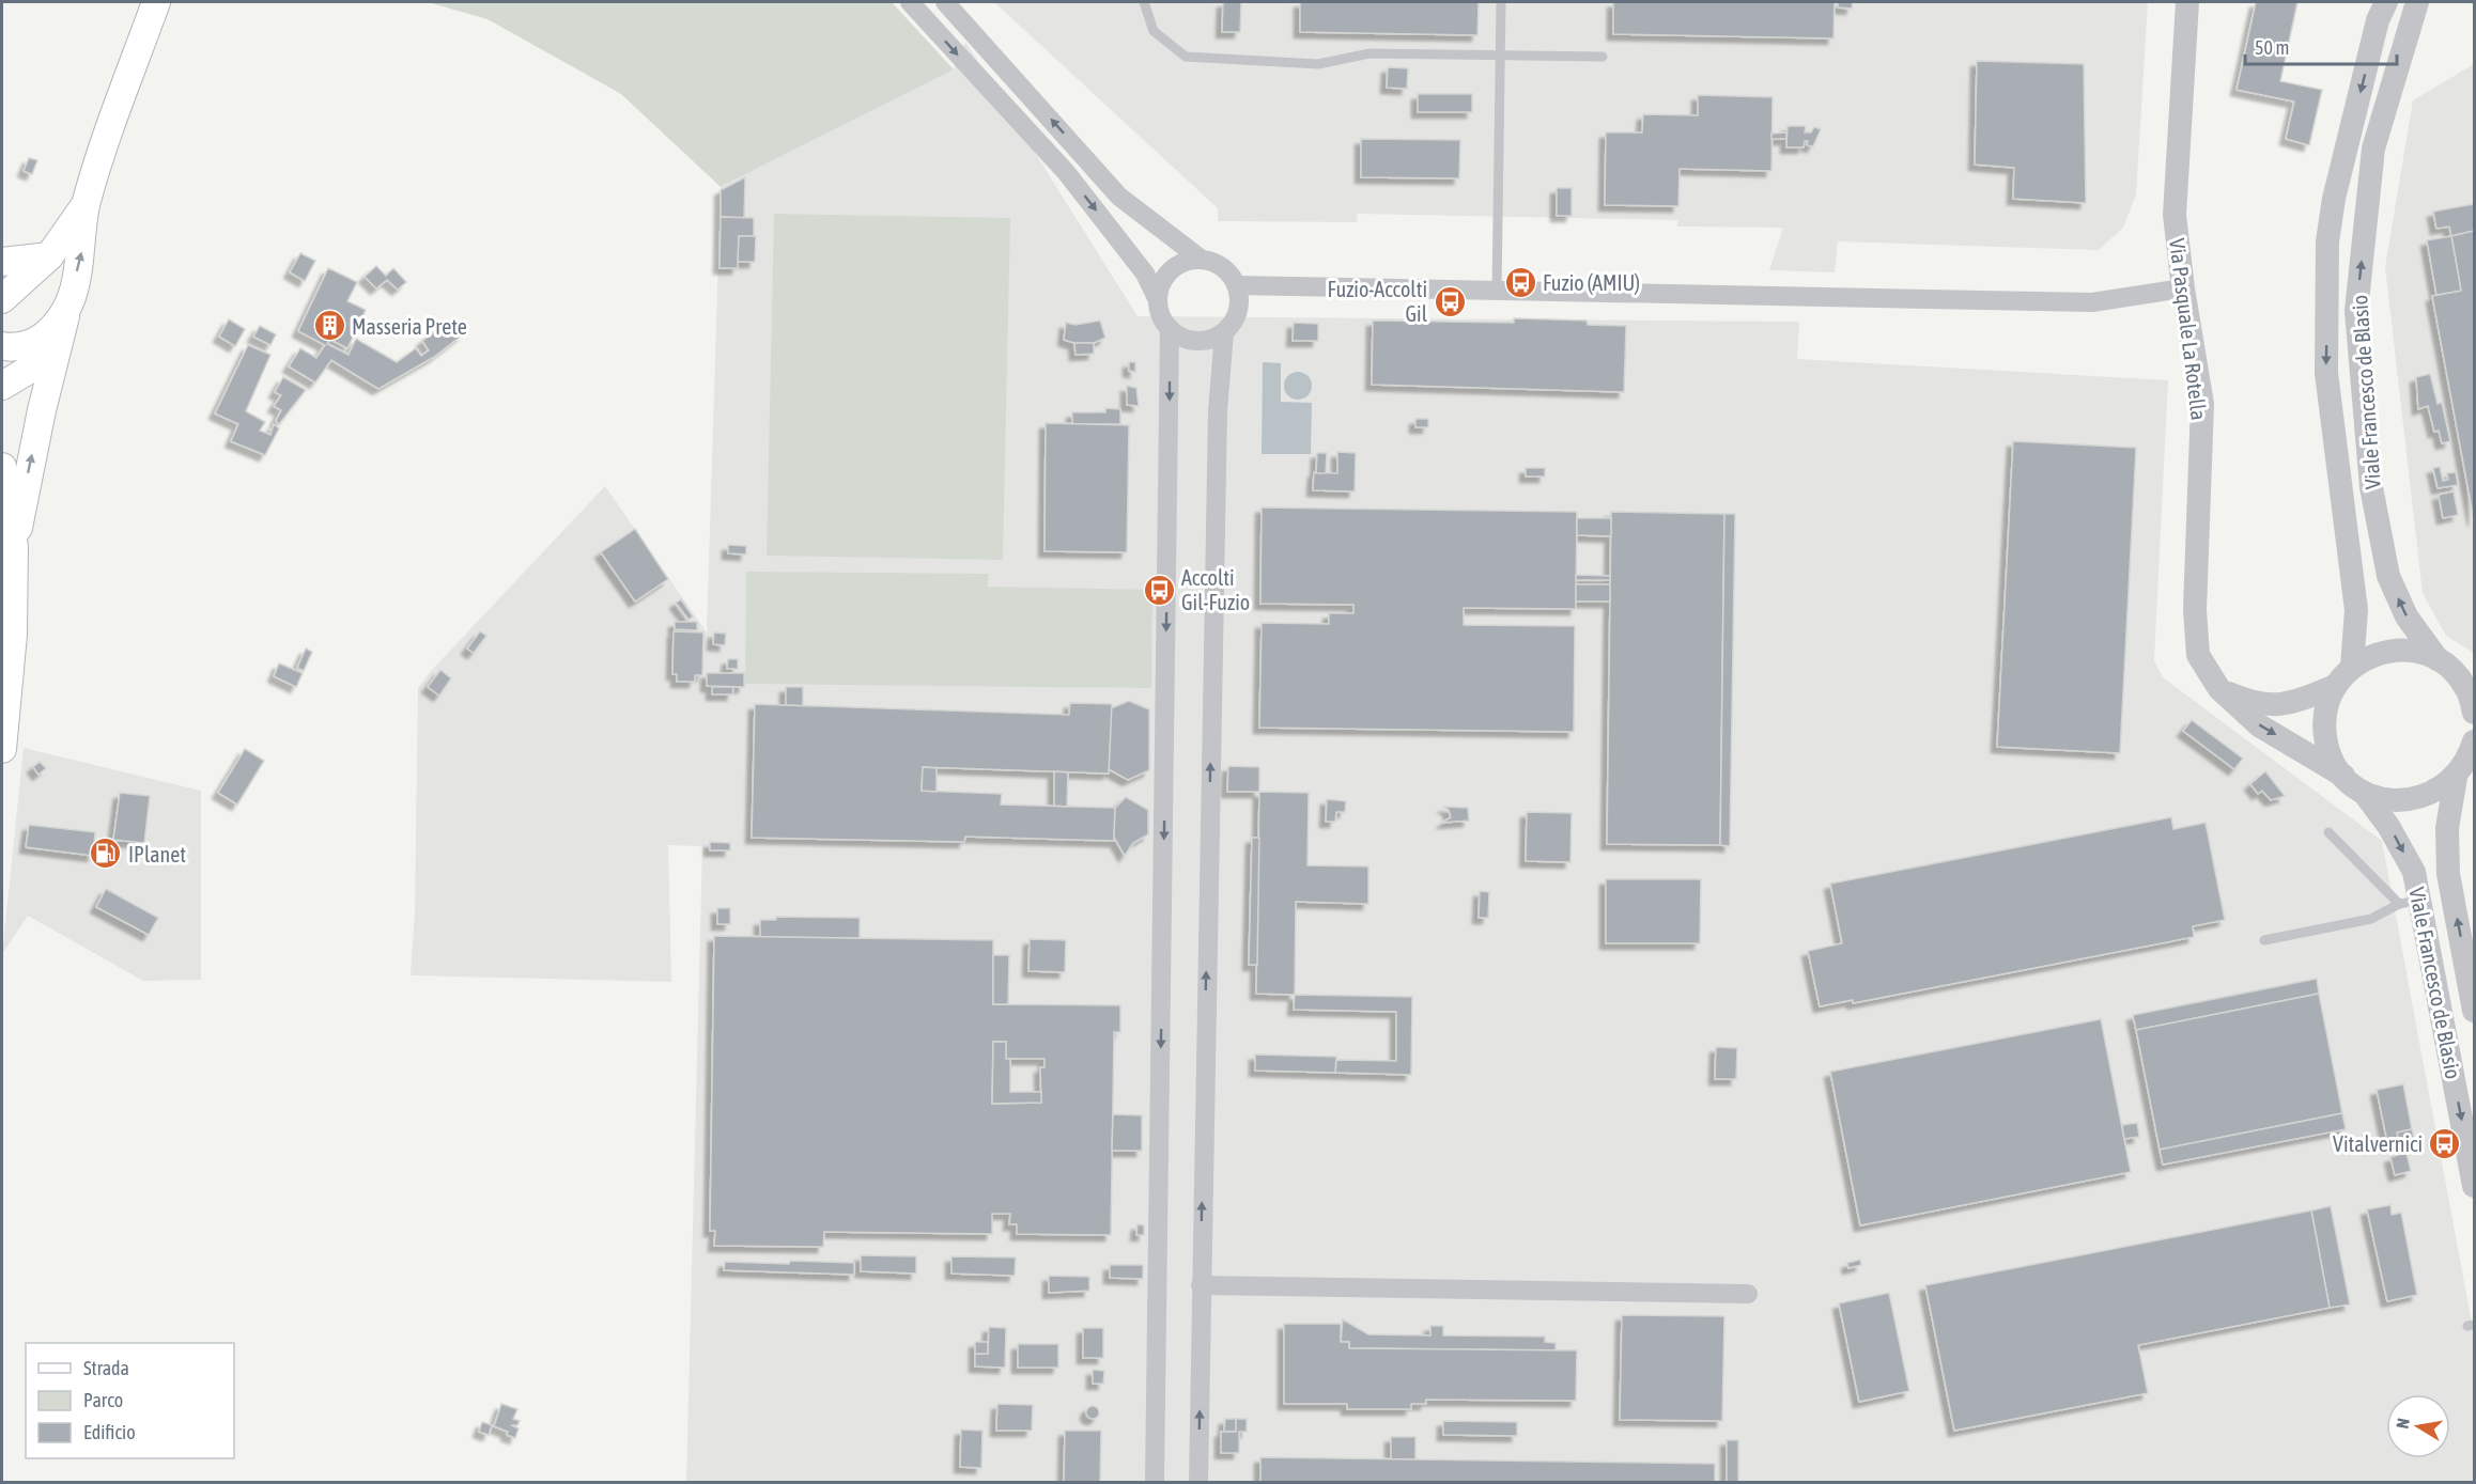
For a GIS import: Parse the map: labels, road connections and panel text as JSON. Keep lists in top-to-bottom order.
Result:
{
  "streets": {
    "street": ["Via Pasquale La Rotella", "Viale Francesco de Blasio"]
  },
  "places": {
    "bus stop": [
      "Fuzio (AMIU)",
      "Fuzio-Accolti Gil",
      "Accolti Gil-Fuzio",
      "Vitalvernici"
    ],
    "building": ["Masseria Prete"],
    "fuel station": ["IPlanet"]
  },
  "legend": ["Strada", "Parco", "Edificio"],
  "scale_bar": "50 m",
  "north": "left"
}
